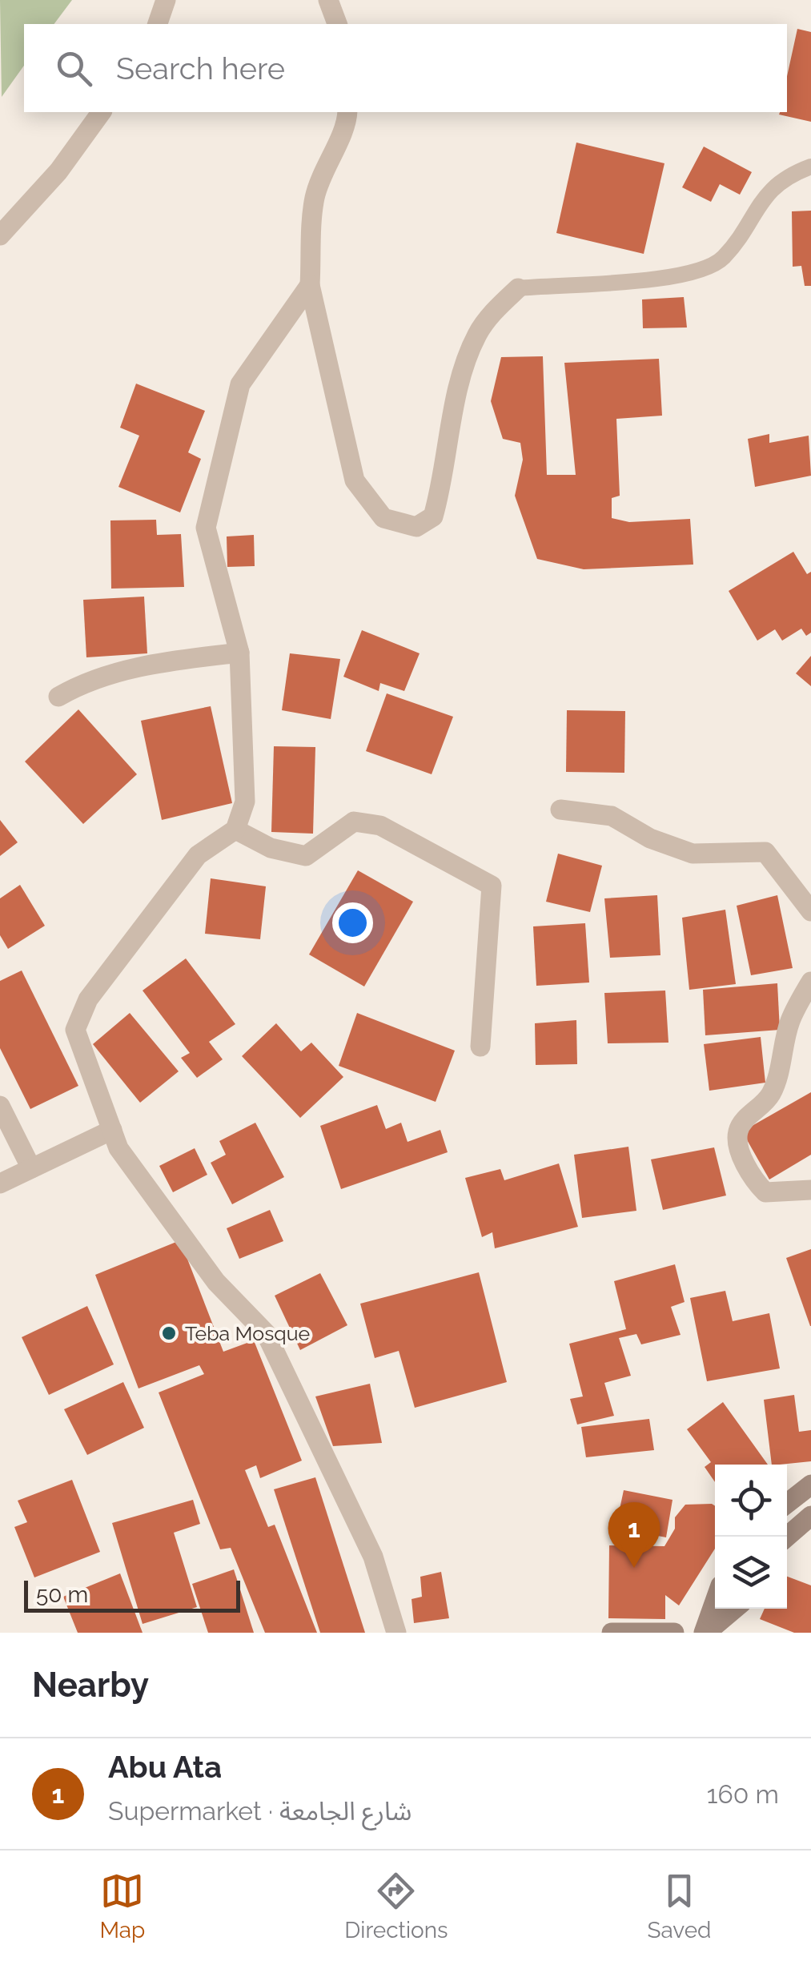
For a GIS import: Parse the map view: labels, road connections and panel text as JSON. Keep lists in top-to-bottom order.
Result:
{
  "places": ["Teba Mosque"],
  "scale_bar": "50 m",
  "page": {
    "search": "Search here",
    "pins": "1",
    "scale": "50 m",
    "heading": "Nearby",
    "list": [
      {
        "mark": "1",
        "name": "Abu Ata",
        "note": "Supermarket · شارع الجامعة",
        "value": "160 m"
      }
    ],
    "nav": ["Map", "Directions", "Saved"]
  }
}
